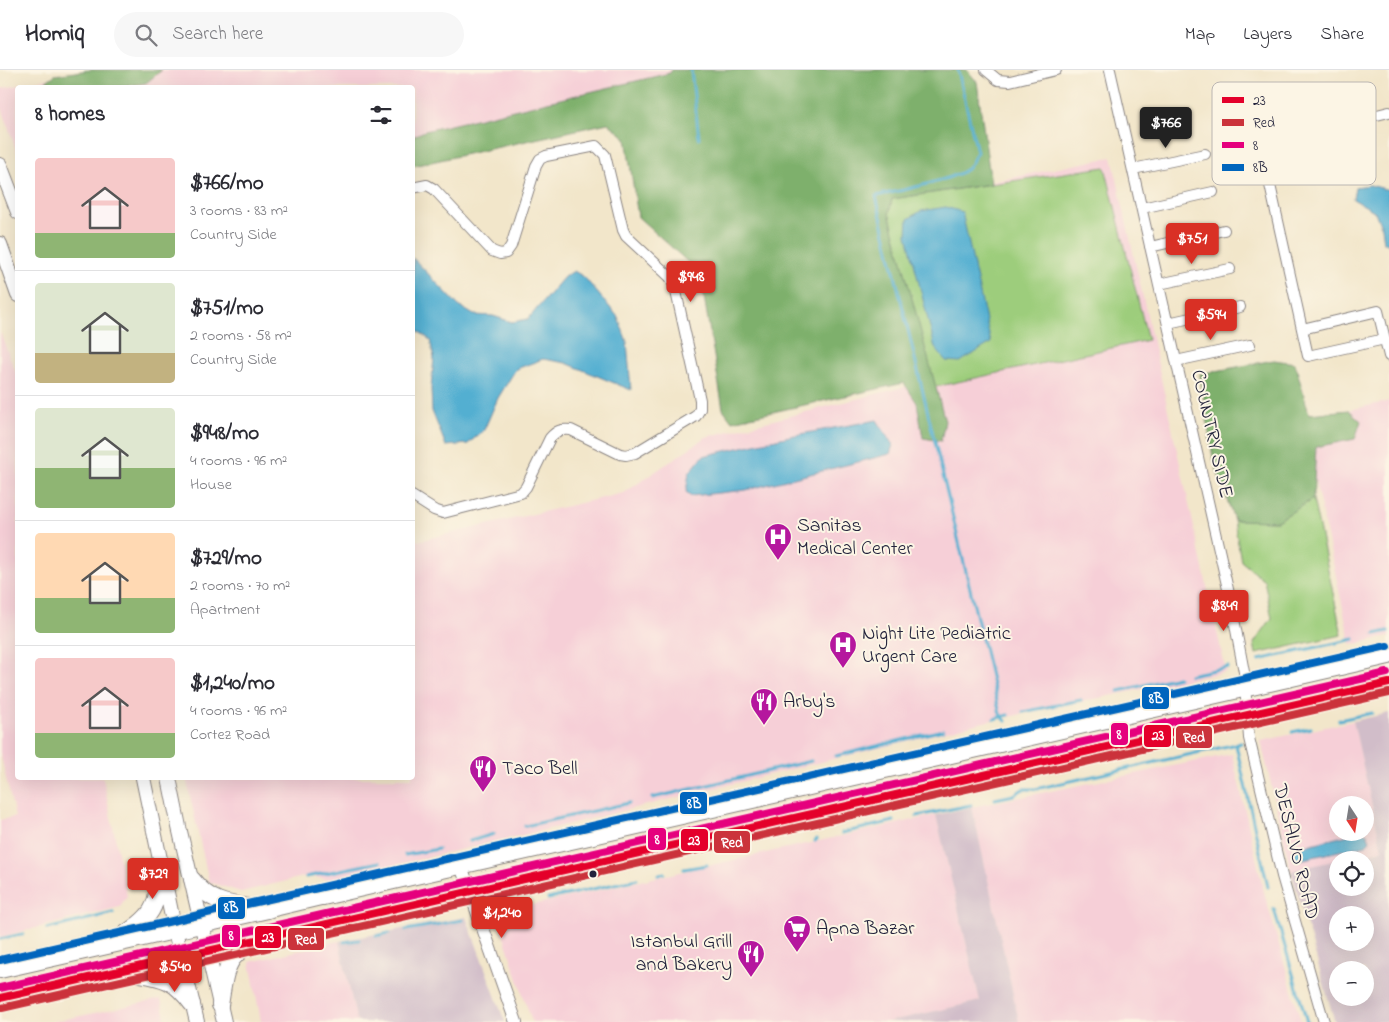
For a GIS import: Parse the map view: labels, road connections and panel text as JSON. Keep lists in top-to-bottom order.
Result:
{
  "streets": {
    "street": ["COUNTRY SIDE", "DESALVO ROAD"]
  },
  "crossings": [
    ["COUNTRY SIDE", "DESALVO ROAD"]
  ],
  "places": {
    "hospital": ["Sanitas Medical Center", "Night Lite Pediatric Urgent Care"],
    "restaurant": ["Arby's", "Taco Bell", "Istanbul Grill and Bakery"],
    "supermarket": ["Apna Bazar"]
  },
  "lines": [
    "transit line 8B",
    "transit line 8",
    "transit line 23",
    "transit line Red"
  ],
  "legend": [
    "23",
    "Red",
    "8",
    "8B"
  ],
  "north": "bottom",
  "page": {
    "header": "Homiq",
    "search": "Search here",
    "nav": ["Map", "Layers", "Share"],
    "heading": "8 homes",
    "price": [
      "$766",
      "$751",
      "$948",
      "$594",
      "$849",
      "$729",
      "$1,240",
      "$540"
    ],
    "list": [
      {
        "name": "$766/mo",
        "note": "3 rooms · 83 m² · Country Side"
      },
      {
        "name": "$751/mo",
        "note": "2 rooms · 58 m² · Country Side"
      },
      {
        "name": "$948/mo",
        "note": "4 rooms · 96 m² · House"
      },
      {
        "name": "$729/mo",
        "note": "2 rooms · 70 m² · Apartment"
      },
      {
        "name": "$1,240/mo",
        "note": "4 rooms · 96 m² · Cortez Road"
      }
    ],
    "map_buttons": ["+", "−"]
  }
}
